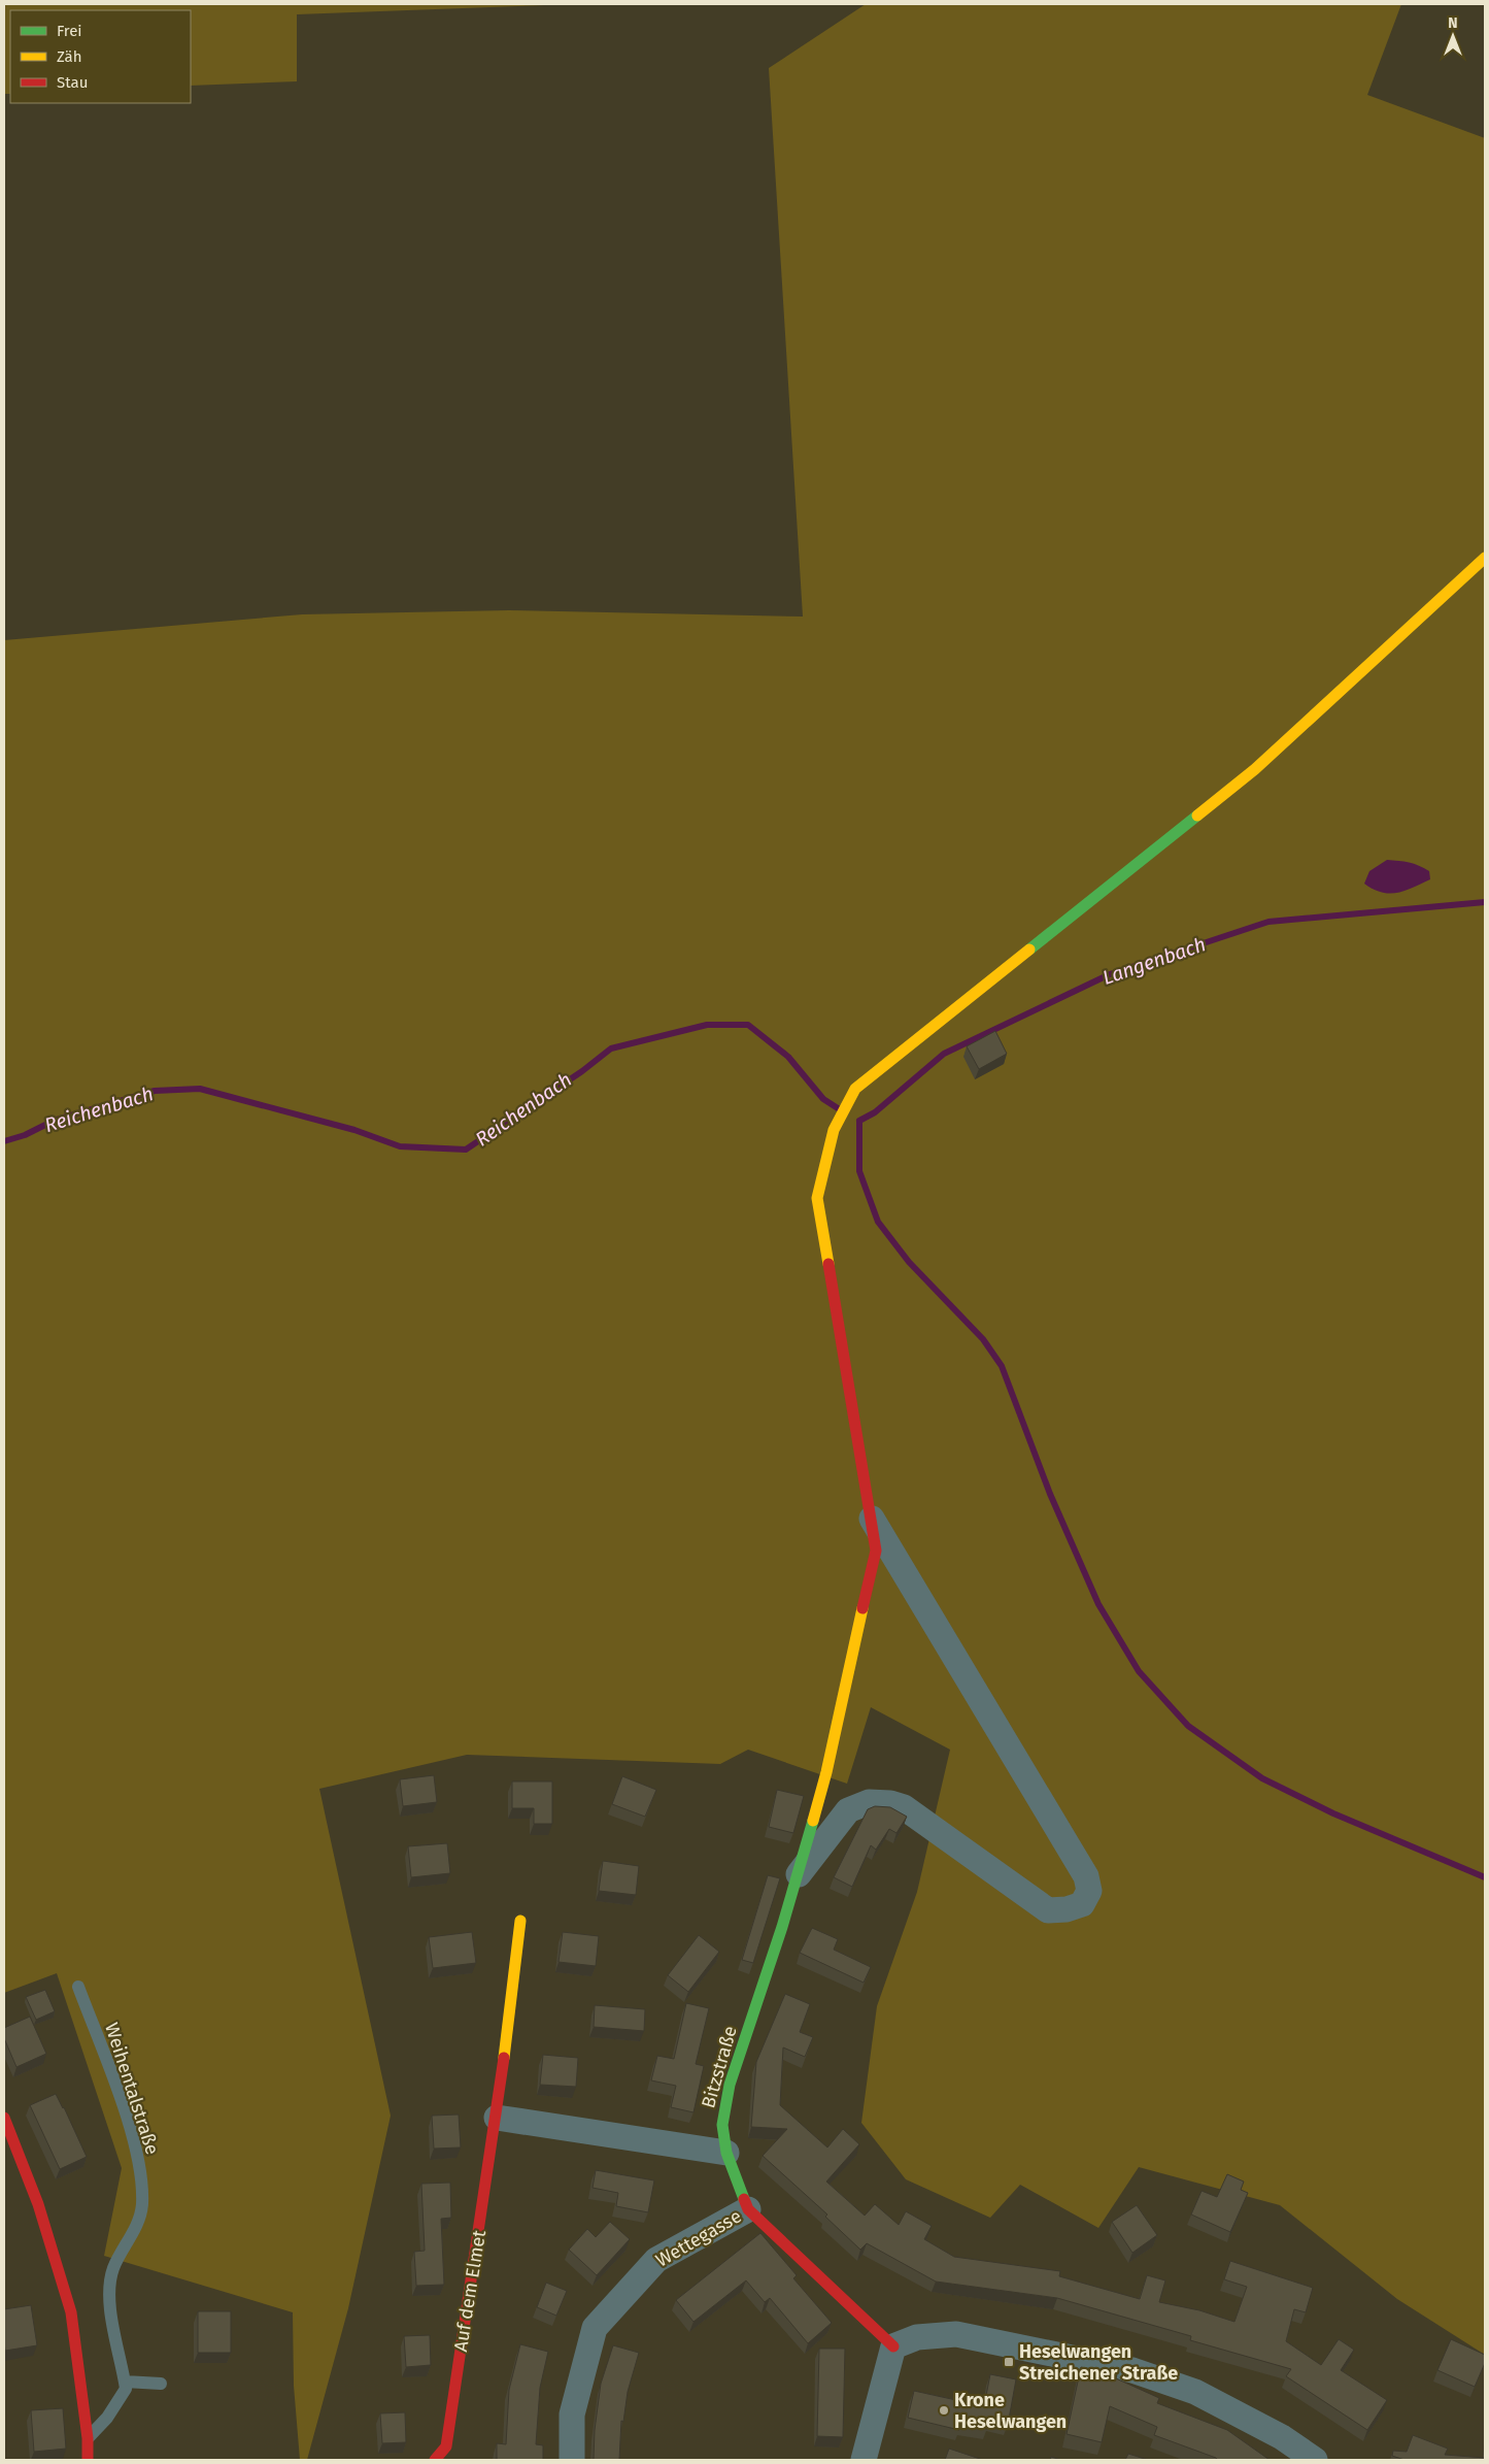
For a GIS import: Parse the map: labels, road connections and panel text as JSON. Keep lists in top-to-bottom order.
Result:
{
  "streets": {
    "street": ["Bitzstraße", "Wettegasse", "Auf dem Elmet"],
    "lane": ["Weihentalstraße"]
  },
  "crossings": [
    ["Bitzstraße", "Wettegasse"]
  ],
  "water": ["Langenbach", "Reichenbach"],
  "places": {
    "transit": ["Heselwangen Streichener Straße"],
    "other": ["Krone Heselwangen"]
  },
  "legend": ["Frei", "Zäh", "Stau"],
  "north": "top"
}
